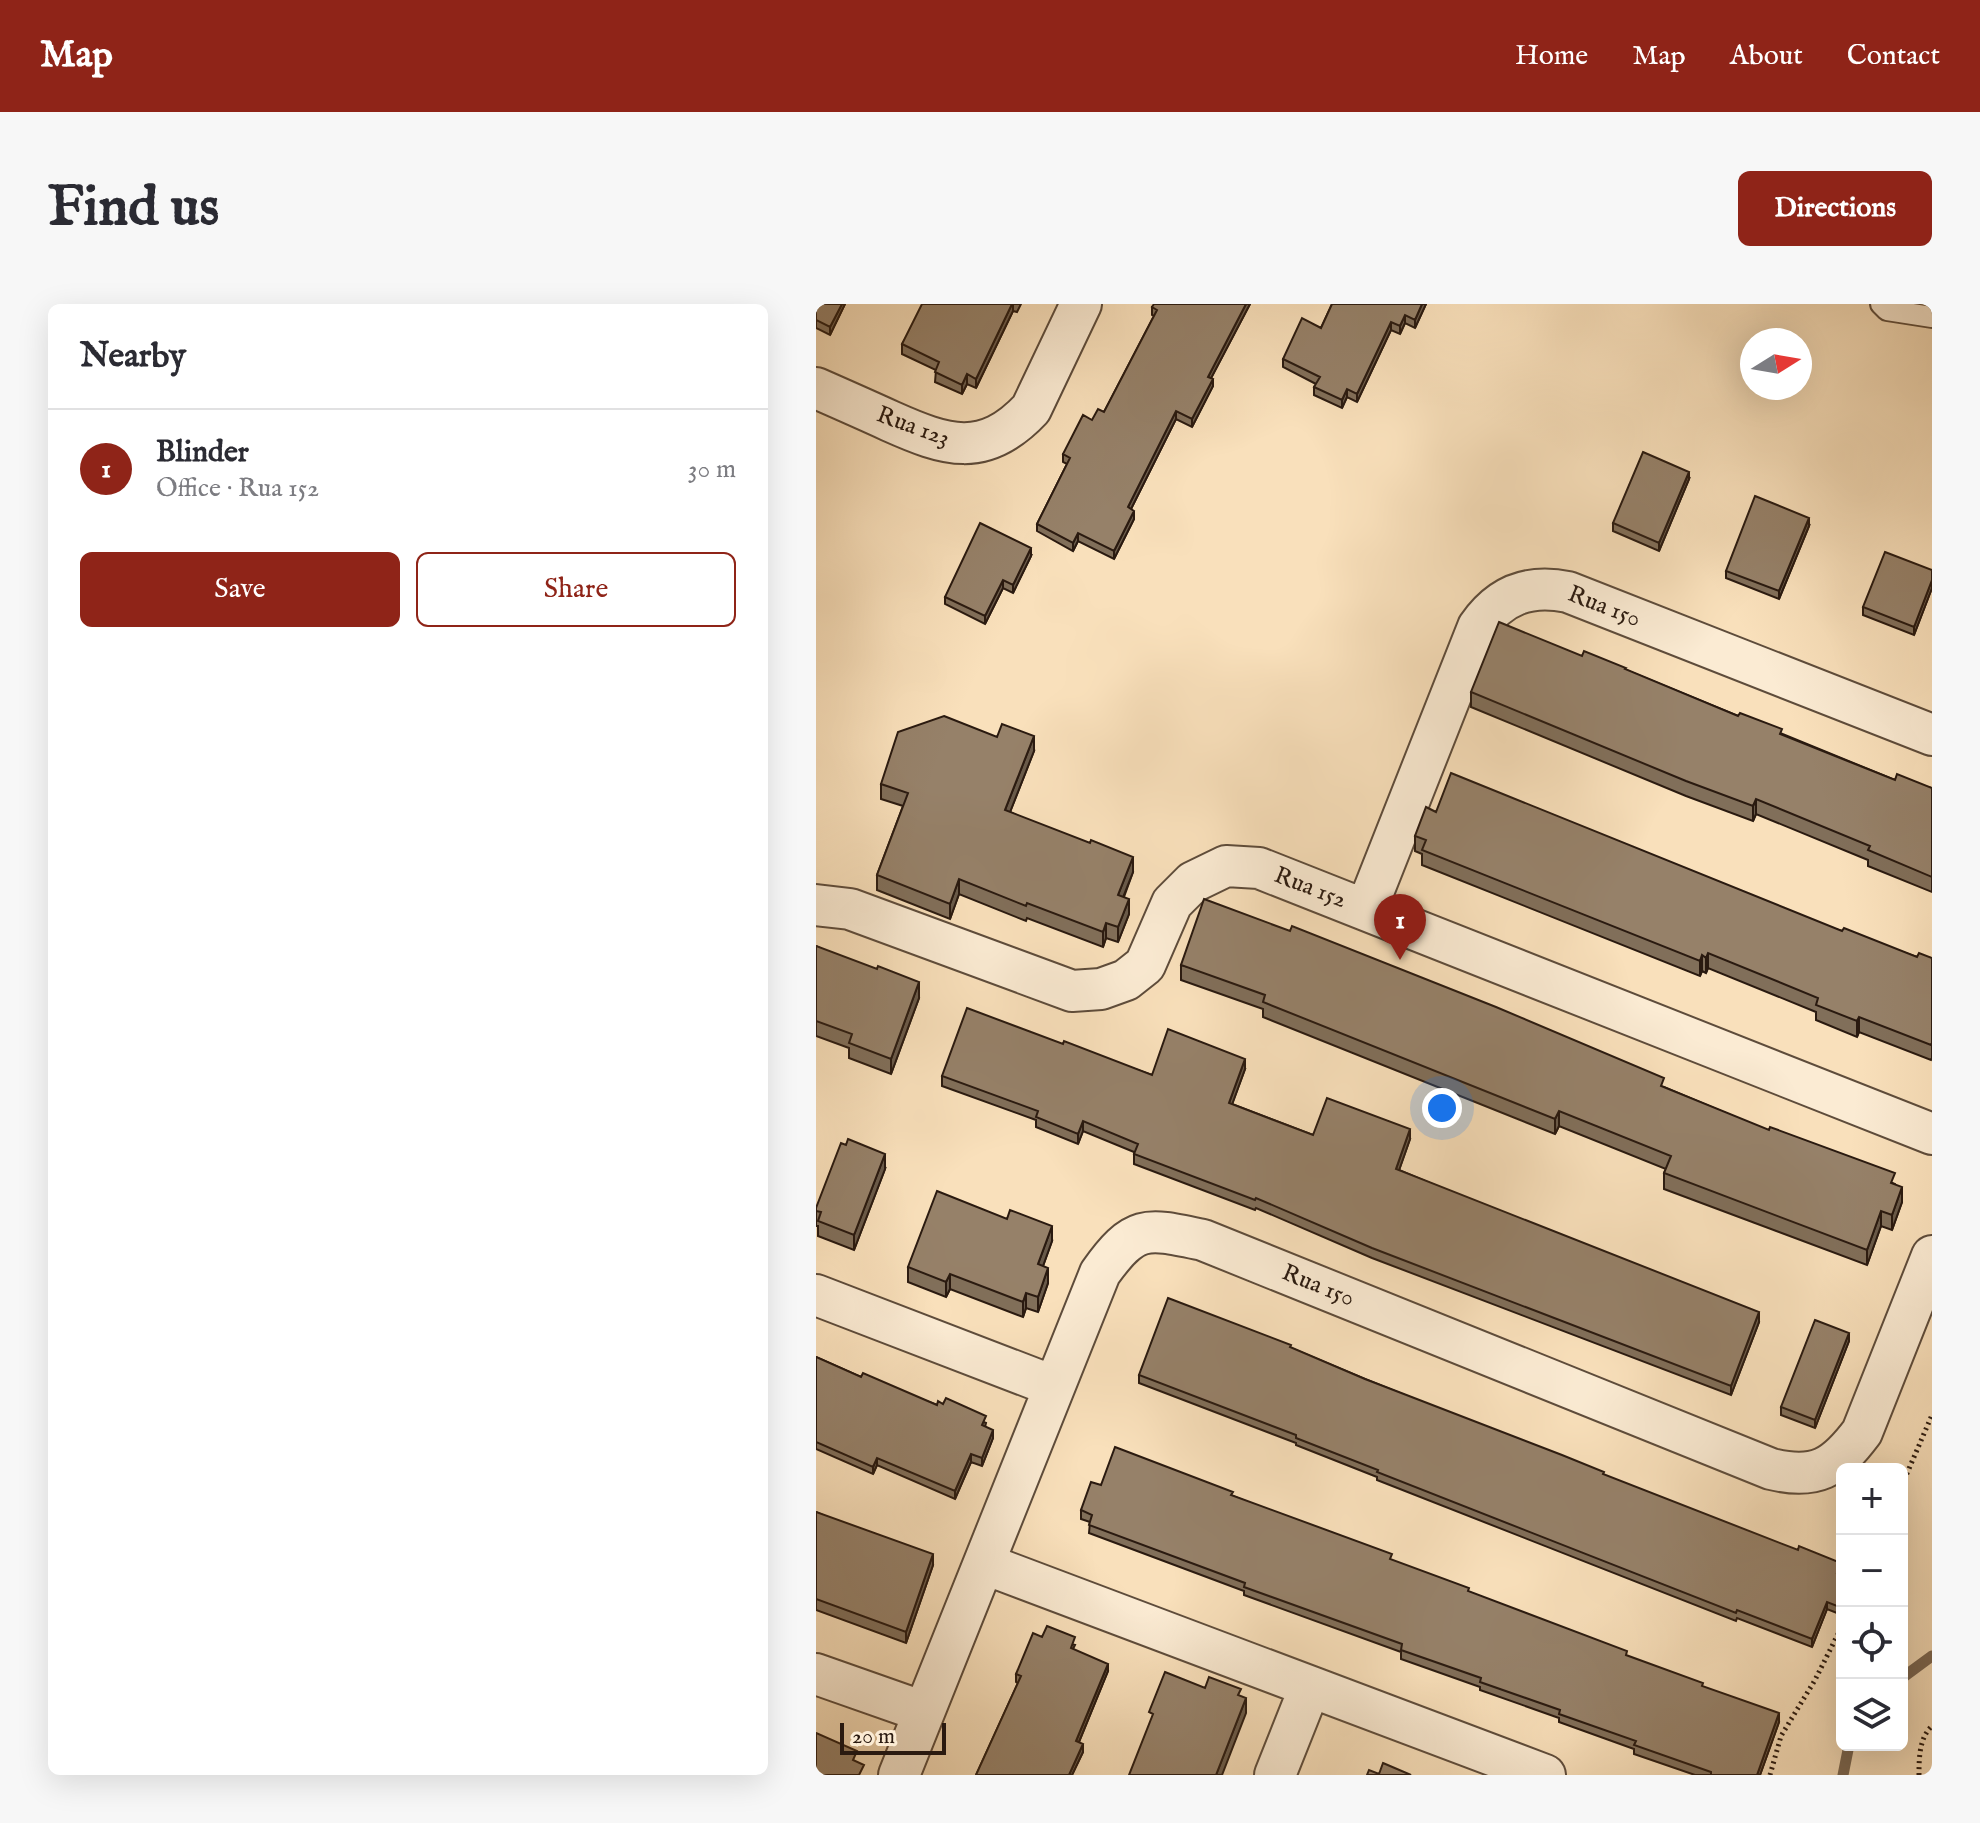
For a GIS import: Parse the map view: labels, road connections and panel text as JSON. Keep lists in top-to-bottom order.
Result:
{
  "streets": {
    "street": ["Rua 123", "Rua 150", "Rua 152"]
  },
  "crossings": [
    ["Rua 150", "Rua 152"]
  ],
  "scale_bar": "20 m",
  "north": "right",
  "page": {
    "header": "Map",
    "nav": [
      "Home",
      "Map",
      "About",
      "Contact"
    ],
    "buttons": [
      "Directions",
      ["Save", "Share"]
    ],
    "title": "Find us",
    "heading": "Nearby",
    "list": [
      {
        "mark": "1",
        "name": "Blinder",
        "note": "Office · Rua 152",
        "value": "30 m"
      }
    ],
    "pins": "1",
    "map_buttons": ["+", "−"],
    "scale": "20 m"
  }
}
